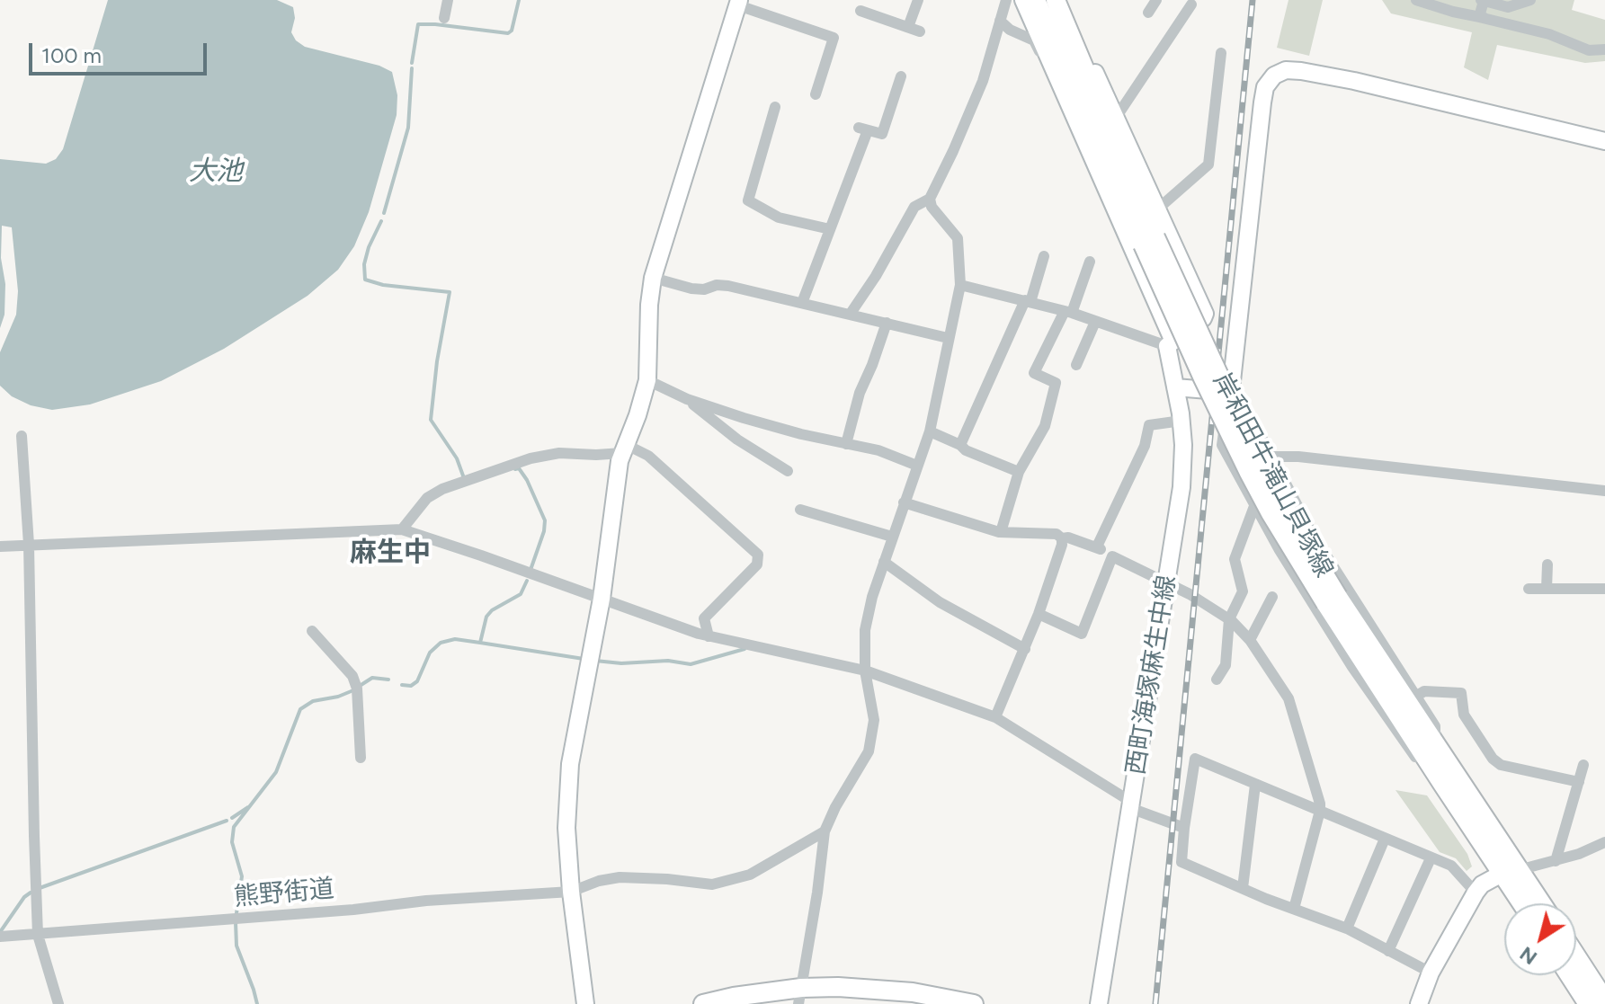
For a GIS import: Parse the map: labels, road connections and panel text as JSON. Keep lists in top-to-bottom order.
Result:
{
  "streets": {
    "main road": ["岸和田牛滝山貝塚線"],
    "street": ["西町海塚麻生中線", "熊野街道"]
  },
  "districts": ["麻生中"],
  "water": ["大池"],
  "scale_bar": "100 m",
  "north": "bottom left"
}
